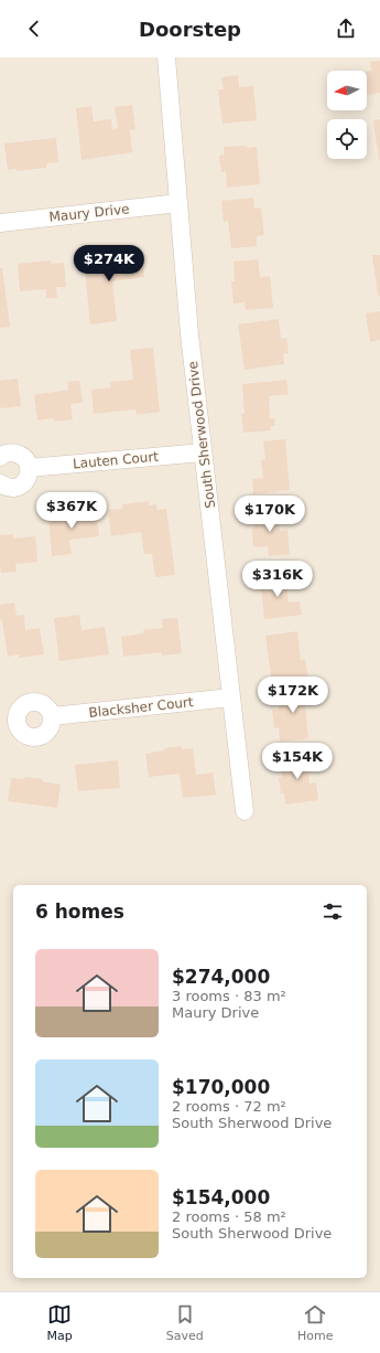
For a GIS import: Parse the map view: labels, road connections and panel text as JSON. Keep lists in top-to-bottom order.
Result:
{
  "streets": {
    "street": [
      "Maury Drive",
      "South Sherwood Drive",
      "Lauten Court",
      "Blacksher Court"
    ]
  },
  "crossings": [
    ["Maury Drive", "South Sherwood Drive"],
    ["South Sherwood Drive", "Lauten Court"],
    ["South Sherwood Drive", "Blacksher Court"]
  ],
  "north": "left",
  "page": {
    "header": "Doorstep",
    "price": [
      "$274K",
      "$367K",
      "$170K",
      "$316K",
      "$172K",
      "$154K"
    ],
    "heading": "6 homes",
    "list": [
      {
        "name": "$274,000",
        "note": "3 rooms · 83 m² · Maury Drive"
      },
      {
        "name": "$170,000",
        "note": "2 rooms · 72 m² · South Sherwood Drive"
      },
      {
        "name": "$154,000",
        "note": "2 rooms · 58 m² · South Sherwood Drive"
      }
    ],
    "tabs": ["Map", "Saved", "Home"]
  }
}
